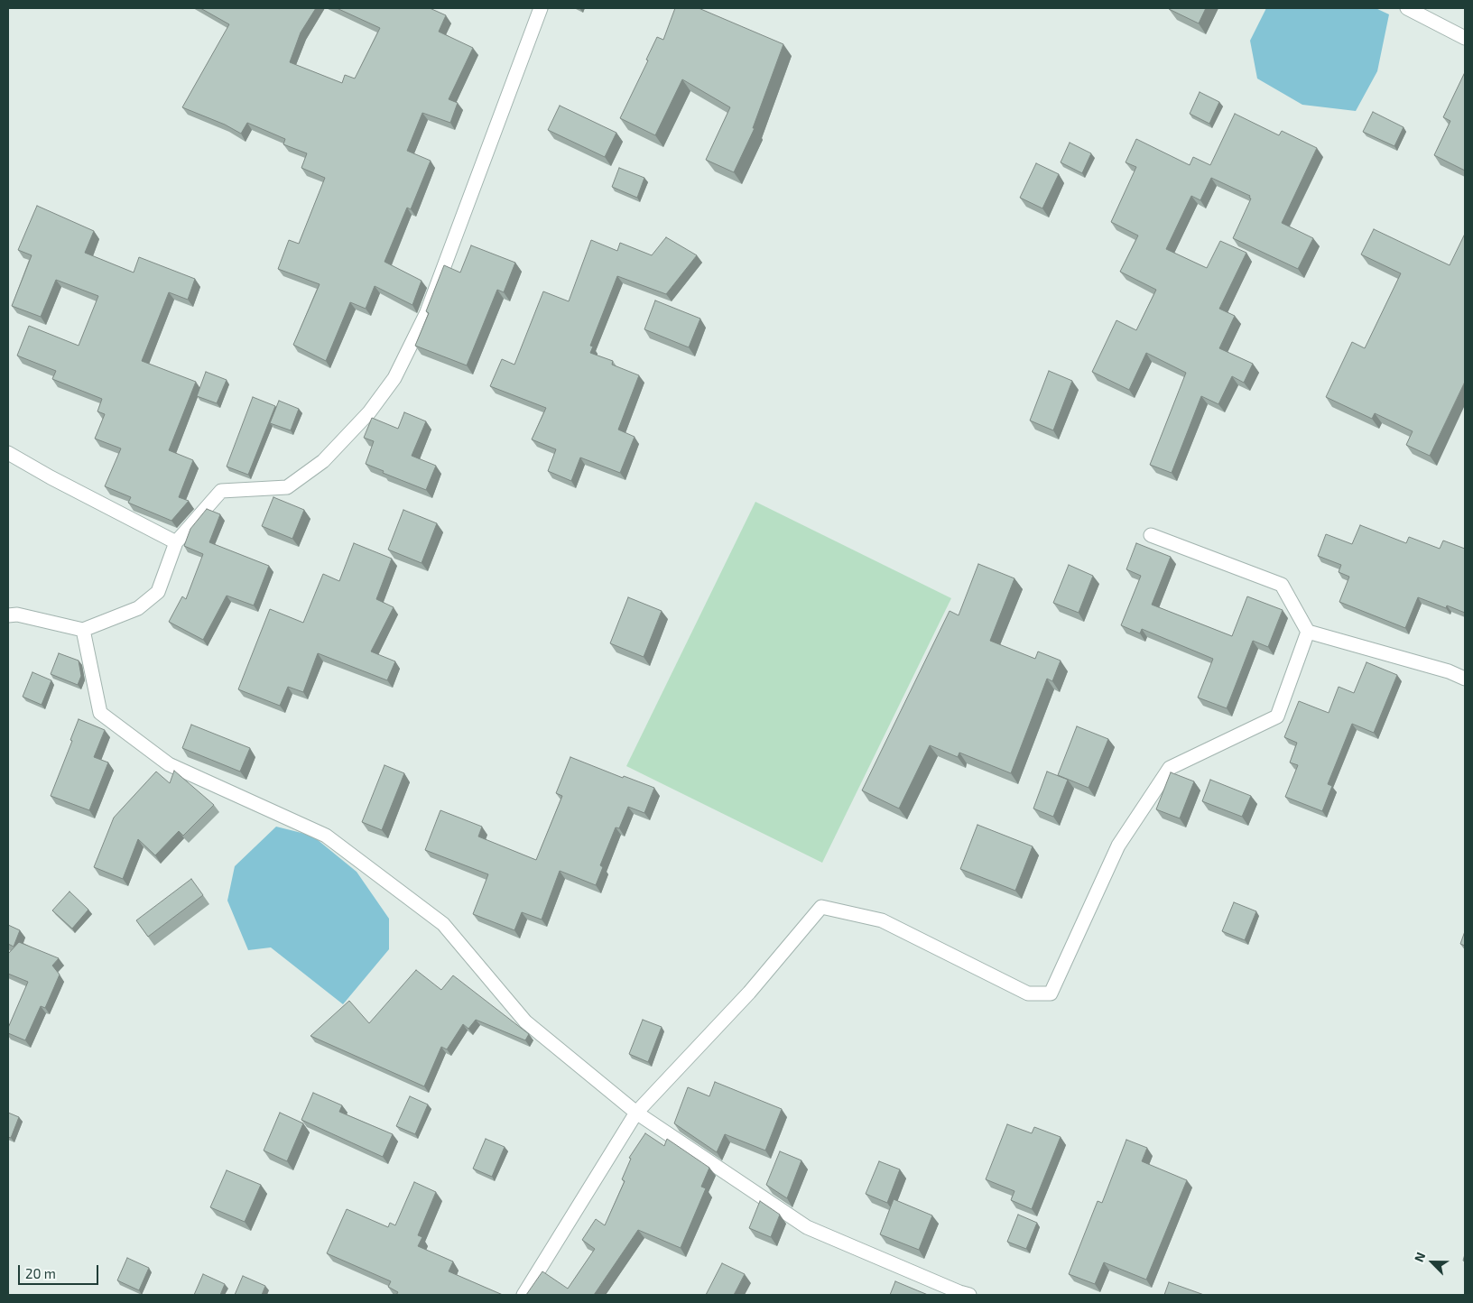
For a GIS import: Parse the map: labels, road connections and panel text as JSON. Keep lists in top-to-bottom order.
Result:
{
  "scale_bar": "20 m",
  "north": "top left"
}
